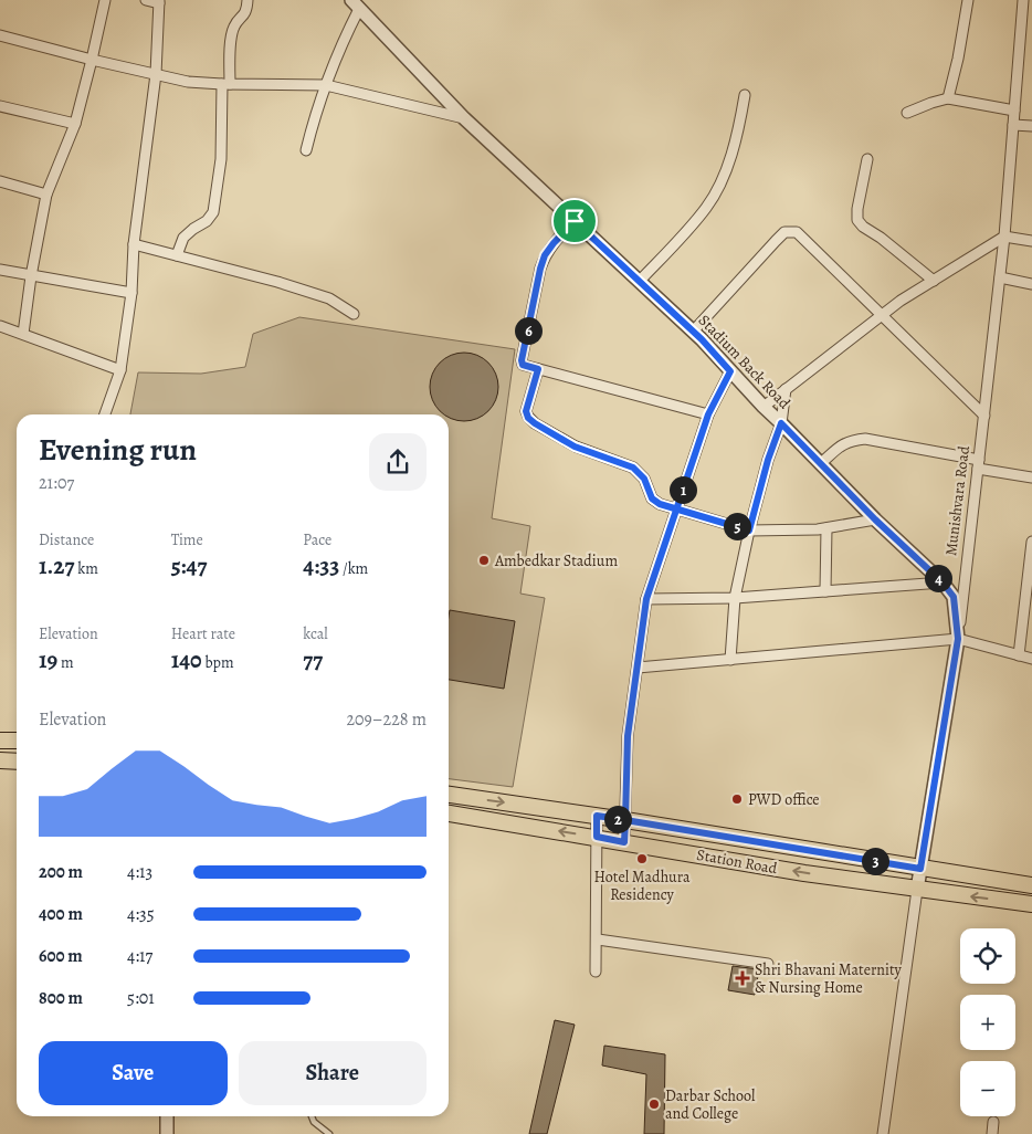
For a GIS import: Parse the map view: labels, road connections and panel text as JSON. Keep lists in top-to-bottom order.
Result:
{
  "streets": {
    "main road": ["Station Road"],
    "street": ["Stadium Back Road", "Munishvara Road"]
  },
  "crossings": [
    ["Stadium Back Road", "Munishvara Road"],
    ["Munishvara Road", "Station Road"]
  ],
  "places": {
    "other": [
      "Ambedkar Stadium",
      "PWD office",
      "Hotel Madhura Residency",
      "Darbar School and College"
    ],
    "health": ["Shri Bhavani Maternity & Nursing Home"]
  },
  "page": {
    "pins": [
      "6",
      "1",
      "5",
      "4",
      "2",
      "3"
    ],
    "heading": ["Evening run", "21:07"],
    "stats": [
      ["Distance", "1.27 km"],
      ["Time", "5:47"],
      ["Pace", "4:33 /km"],
      ["Elevation", "19 m"],
      ["Heart rate", "140 bpm"],
      ["kcal", "77"]
    ],
    "chart": ["Elevation", "209–228 m"],
    "list": [
      {
        "name": "200 m",
        "note": "4:13"
      },
      {
        "name": "400 m",
        "note": "4:35"
      },
      {
        "name": "600 m",
        "note": "4:17"
      },
      {
        "name": "800 m",
        "note": "5:01"
      }
    ],
    "map_buttons": ["+", "−"],
    "buttons": ["Save", "Share"]
  }
}
